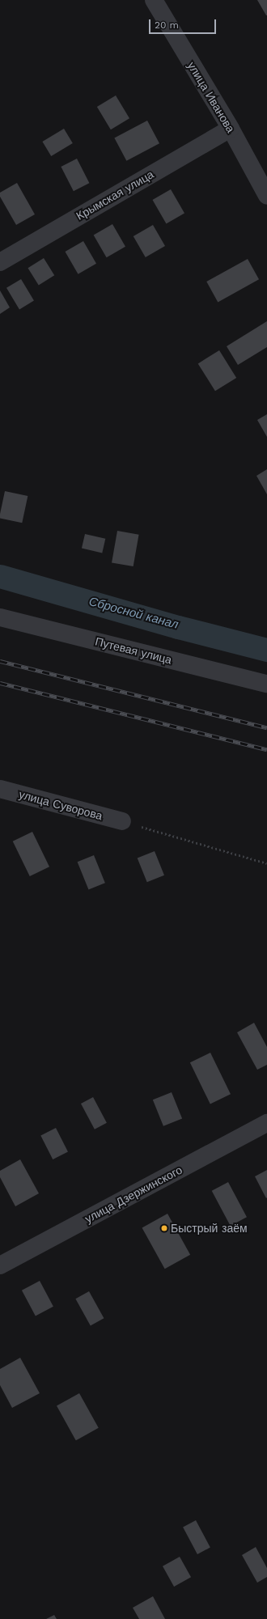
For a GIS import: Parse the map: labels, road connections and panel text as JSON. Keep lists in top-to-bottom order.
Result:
{
  "streets": {
    "street": [
      "улица Иванова",
      "Крымская улица",
      "Путевая улица",
      "улица Суворова",
      "улица Дзержинского"
    ]
  },
  "crossings": [
    ["улица Иванова", "Крымская улица"]
  ],
  "water": ["Сбросной канал"],
  "places": ["Быстрый заём"],
  "scale_bar": "20 m"
}
